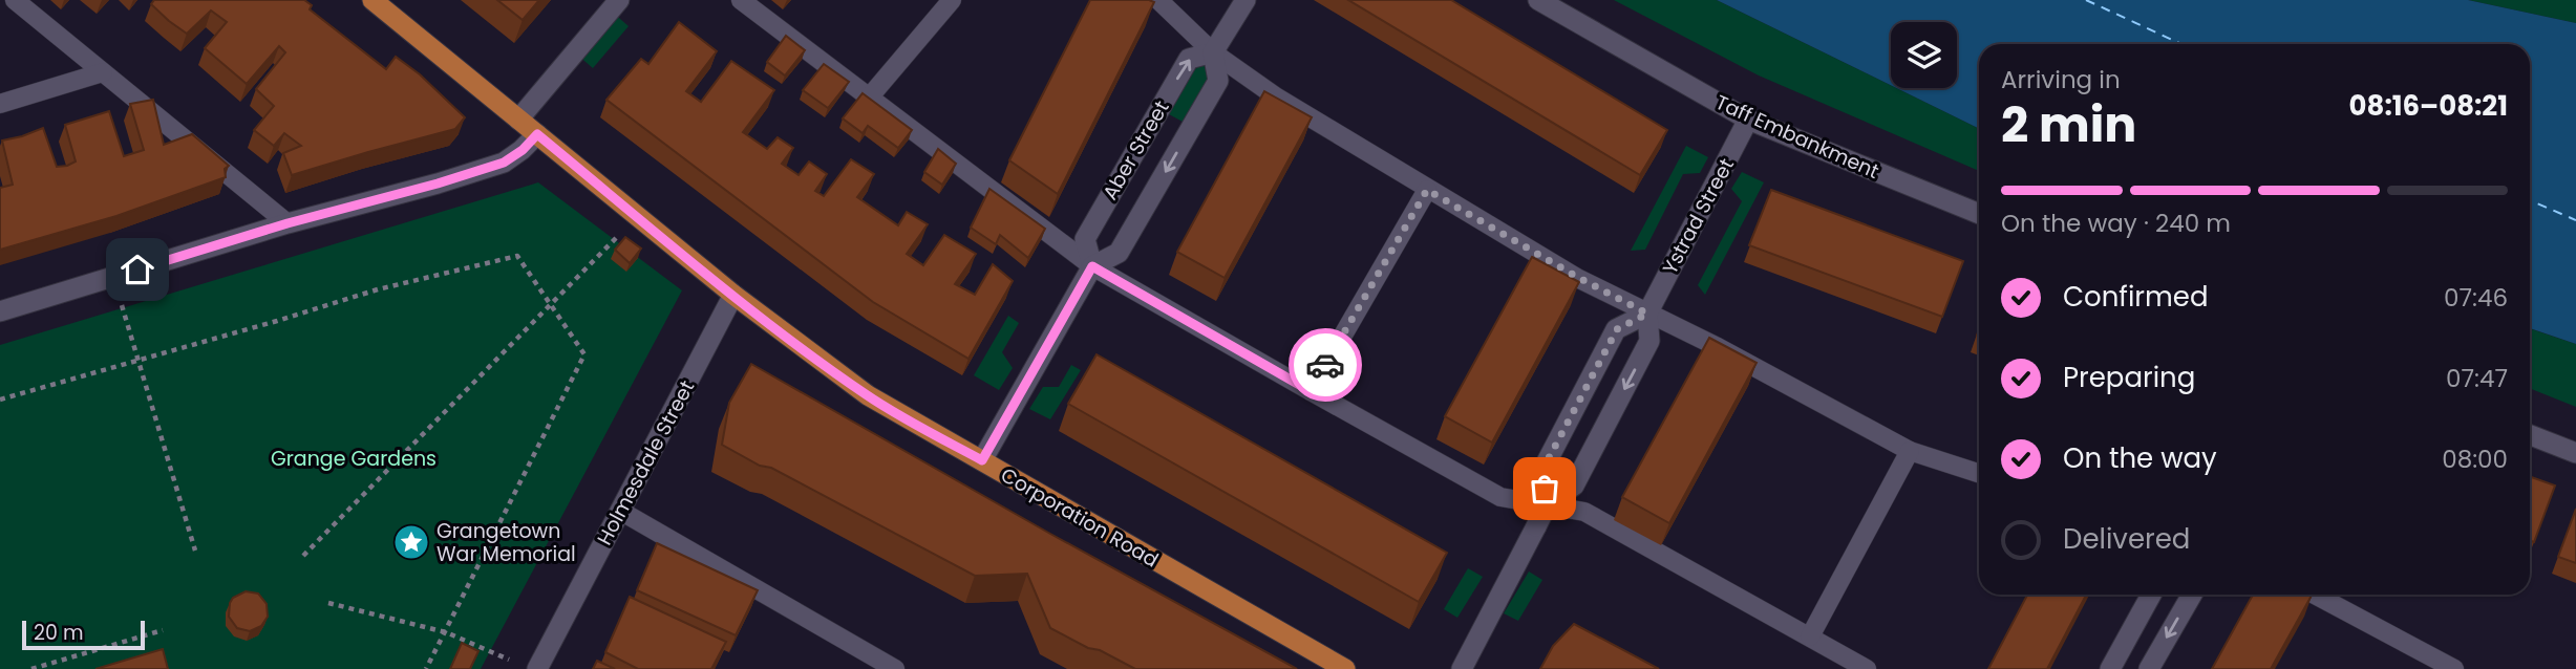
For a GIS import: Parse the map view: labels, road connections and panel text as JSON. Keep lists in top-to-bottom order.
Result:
{
  "streets": {
    "main road": ["Corporation Road"],
    "street": [
      "Taff Embankment",
      "Aber Street",
      "Ystrad Street",
      "Holmesdale Street"
    ]
  },
  "crossings": [
    ["Taff Embankment", "Ystrad Street"],
    ["Aber Street", "Corporation Road"],
    ["Holmesdale Street", "Corporation Road"]
  ],
  "parks": ["Grange Gardens"],
  "places": {
    "place": ["Grangetown War Memorial"]
  },
  "scale_bar": "20 m",
  "page": {
    "heading": ["2 min", "Arriving in", "08:16–08:21"],
    "bar": "On the way · 240 m",
    "list": [
      ["Confirmed", "07:46"],
      ["Preparing", "07:47"],
      ["On the way", "08:00"],
      "Delivered"
    ],
    "scale": "20 m"
  }
}
